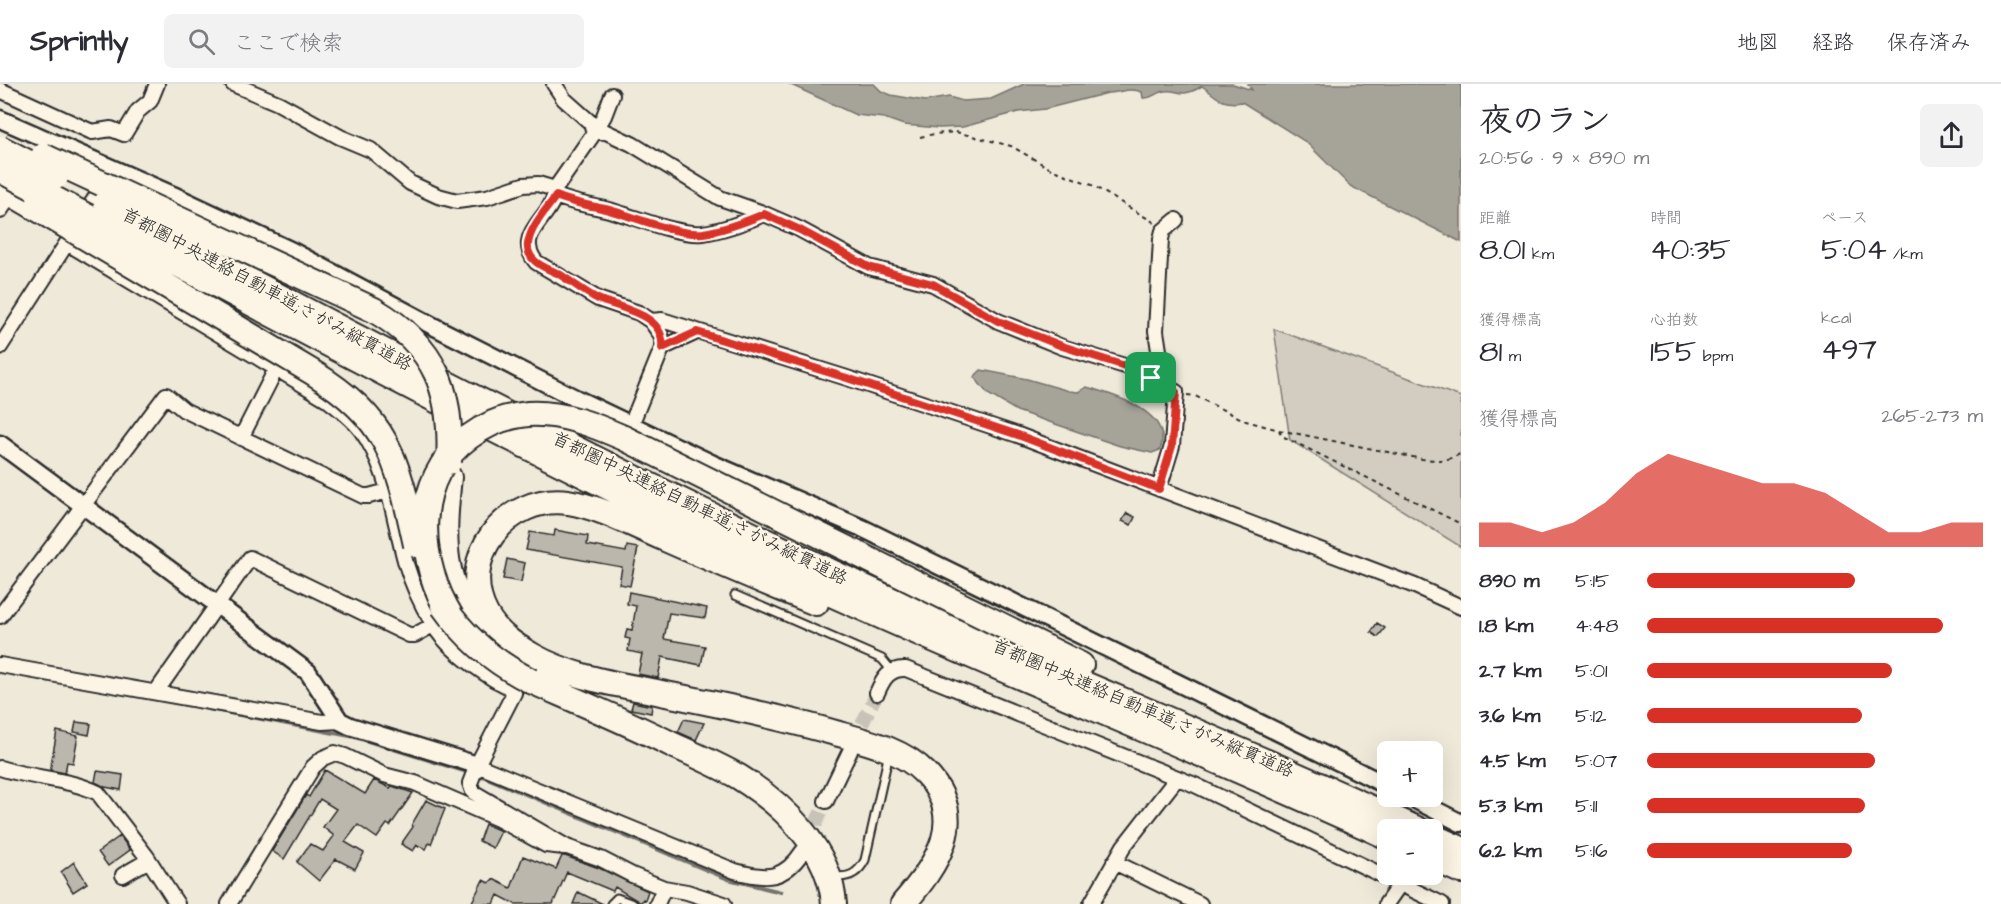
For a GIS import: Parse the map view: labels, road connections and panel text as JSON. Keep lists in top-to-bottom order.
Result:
{
  "streets": {
    "highway": ["首都圏中央連絡自動車道;さがみ縦貫道路"]
  },
  "page": {
    "header": "Sprintly",
    "search": "ここで検索",
    "nav": ["地図", "経路", "保存済み"],
    "heading": ["夜のラン", "20:56 · 9 × 890 m"],
    "stats": [
      ["距離", "8.01 km"],
      ["時間", "40:35"],
      ["ペース", "5:04 /km"],
      ["獲得標高", "81 m"],
      ["心拍数", "155 bpm"],
      ["kcal", "497"]
    ],
    "chart": ["獲得標高", "265–273 m"],
    "list": [
      {
        "name": "890 m",
        "note": "5:15"
      },
      {
        "name": "1.8 km",
        "note": "4:48"
      },
      {
        "name": "2.7 km",
        "note": "5:01"
      },
      {
        "name": "3.6 km",
        "note": "5:12"
      },
      {
        "name": "4.5 km",
        "note": "5:07"
      },
      {
        "name": "5.3 km",
        "note": "5:11"
      },
      {
        "name": "6.2 km",
        "note": "5:16"
      }
    ],
    "map_buttons": ["+", "−"]
  }
}
